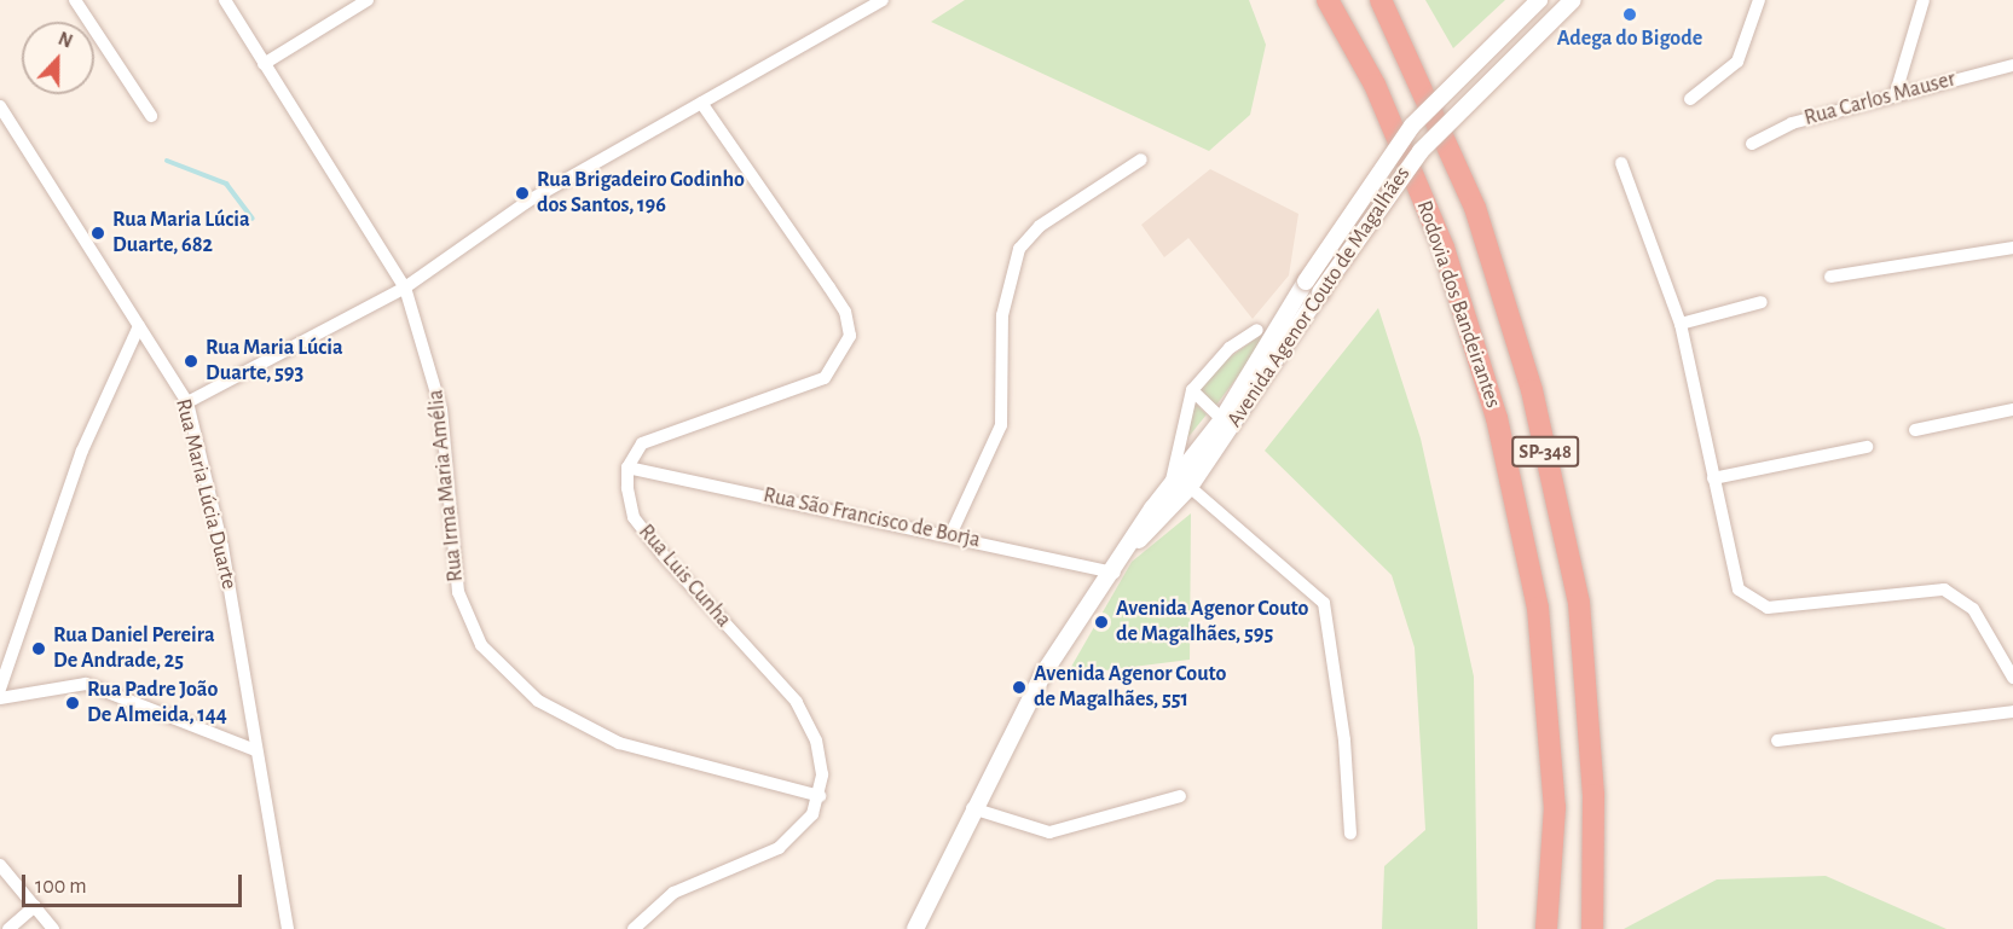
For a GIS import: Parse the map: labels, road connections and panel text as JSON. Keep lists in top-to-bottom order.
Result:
{
  "streets": {
    "highway": ["Rodovia dos Bandeirantes", "SP-348"],
    "street": [
      "Rua Carlos Mauser",
      "Avenida Agenor Couto de Magalhães",
      "Rua Irma Maria Amélia",
      "Rua Maria Lúcia Duarte",
      "Rua São Francisco de Borja",
      "Rua Luis Cunha"
    ]
  },
  "crossings": [
    ["Avenida Agenor Couto de Magalhães", "Rua São Francisco de Borja"],
    ["Rua Irma Maria Amélia", "Rua Luis Cunha"],
    ["Rua São Francisco de Borja", "Rua Luis Cunha"]
  ],
  "places": [
    "Adega do Bigode",
    "Rua Brigadeiro Godinho dos Santos, 196",
    "Rua Maria Lúcia Duarte, 682",
    "Rua Maria Lúcia Duarte, 593",
    "Avenida Agenor Couto de Magalhães, 595",
    "Rua Daniel Pereira De Andrade, 25",
    "Avenida Agenor Couto de Magalhães, 551",
    "Rua Padre João De Almeida, 144"
  ],
  "scale_bar": "100 m",
  "north": "top"
}
